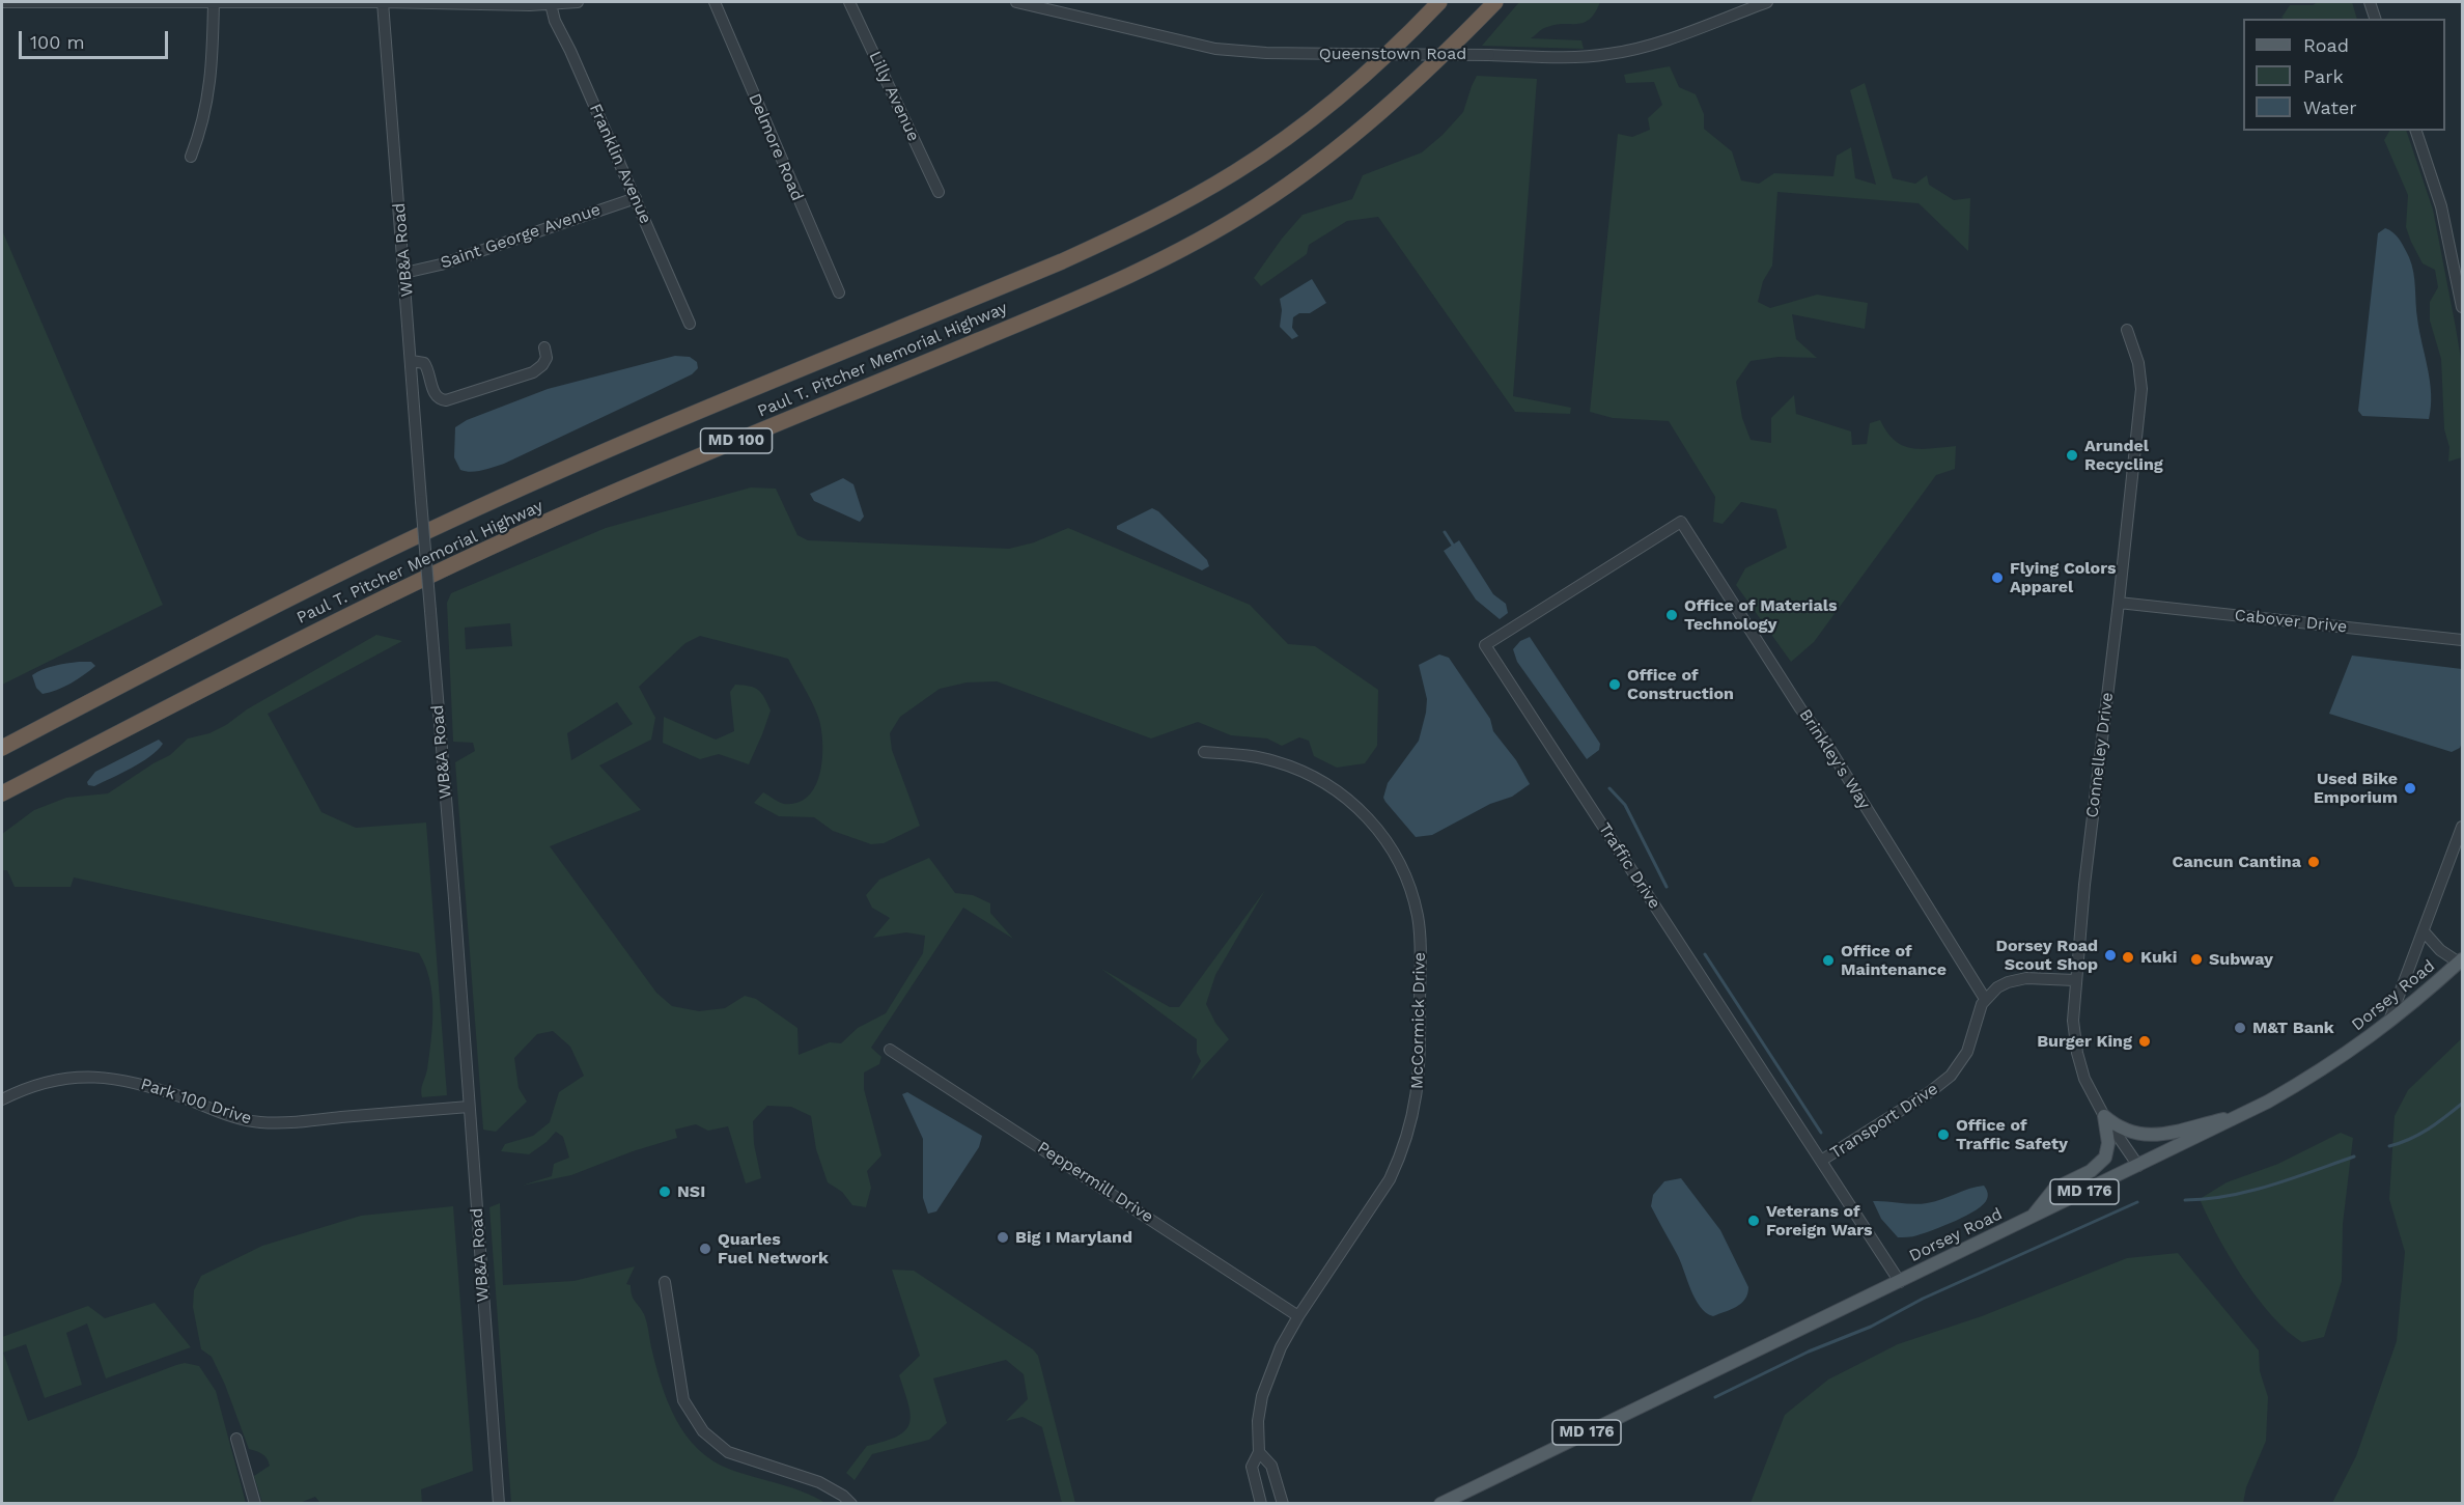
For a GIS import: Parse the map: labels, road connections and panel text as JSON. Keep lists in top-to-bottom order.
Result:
{
  "streets": {
    "highway": ["Paul T. Pitcher Memorial Highway", "MD 100"],
    "main road": ["Dorsey Road", "MD 176"],
    "street": [
      "Queenstown Road",
      "Lilly Avenue",
      "Delmore Road",
      "Franklin Avenue",
      "Saint George Avenue",
      "WB&A Road",
      "Cabover Drive",
      "Connelley Drive",
      "Brinkley's Way",
      "Traffic Drive",
      "McCormick Drive",
      "Park 100 Drive",
      "Transport Drive",
      "Peppermill Drive"
    ]
  },
  "crossings": [
    ["Franklin Avenue", "Saint George Avenue"],
    ["Saint George Avenue", "WB&A Road"],
    ["WB&A Road", "Park 100 Drive"],
    ["Cabover Drive", "Connelley Drive"],
    ["Connelley Drive", "Dorsey Road"],
    ["Brinkley's Way", "Traffic Drive"],
    ["Brinkley's Way", "Transport Drive"],
    ["Traffic Drive", "Dorsey Road"],
    ["Traffic Drive", "Transport Drive"],
    ["McCormick Drive", "Peppermill Drive"]
  ],
  "places": [
    "Arundel Recycling",
    "Flying Colors Apparel",
    "Office of Materials Technology",
    "Office of Construction",
    "Used Bike Emporium",
    "Cancun Cantina",
    "Dorsey Road Scout Shop",
    "Kuki",
    "Subway",
    "Office of Maintenance",
    "M&T Bank",
    "Burger King",
    "Office of Traffic Safety",
    "NSI",
    "Veterans of Foreign Wars",
    "Big I Maryland",
    "Quarles Fuel Network"
  ],
  "legend": ["Road", "Park", "Water"],
  "scale_bar": "100 m"
}
